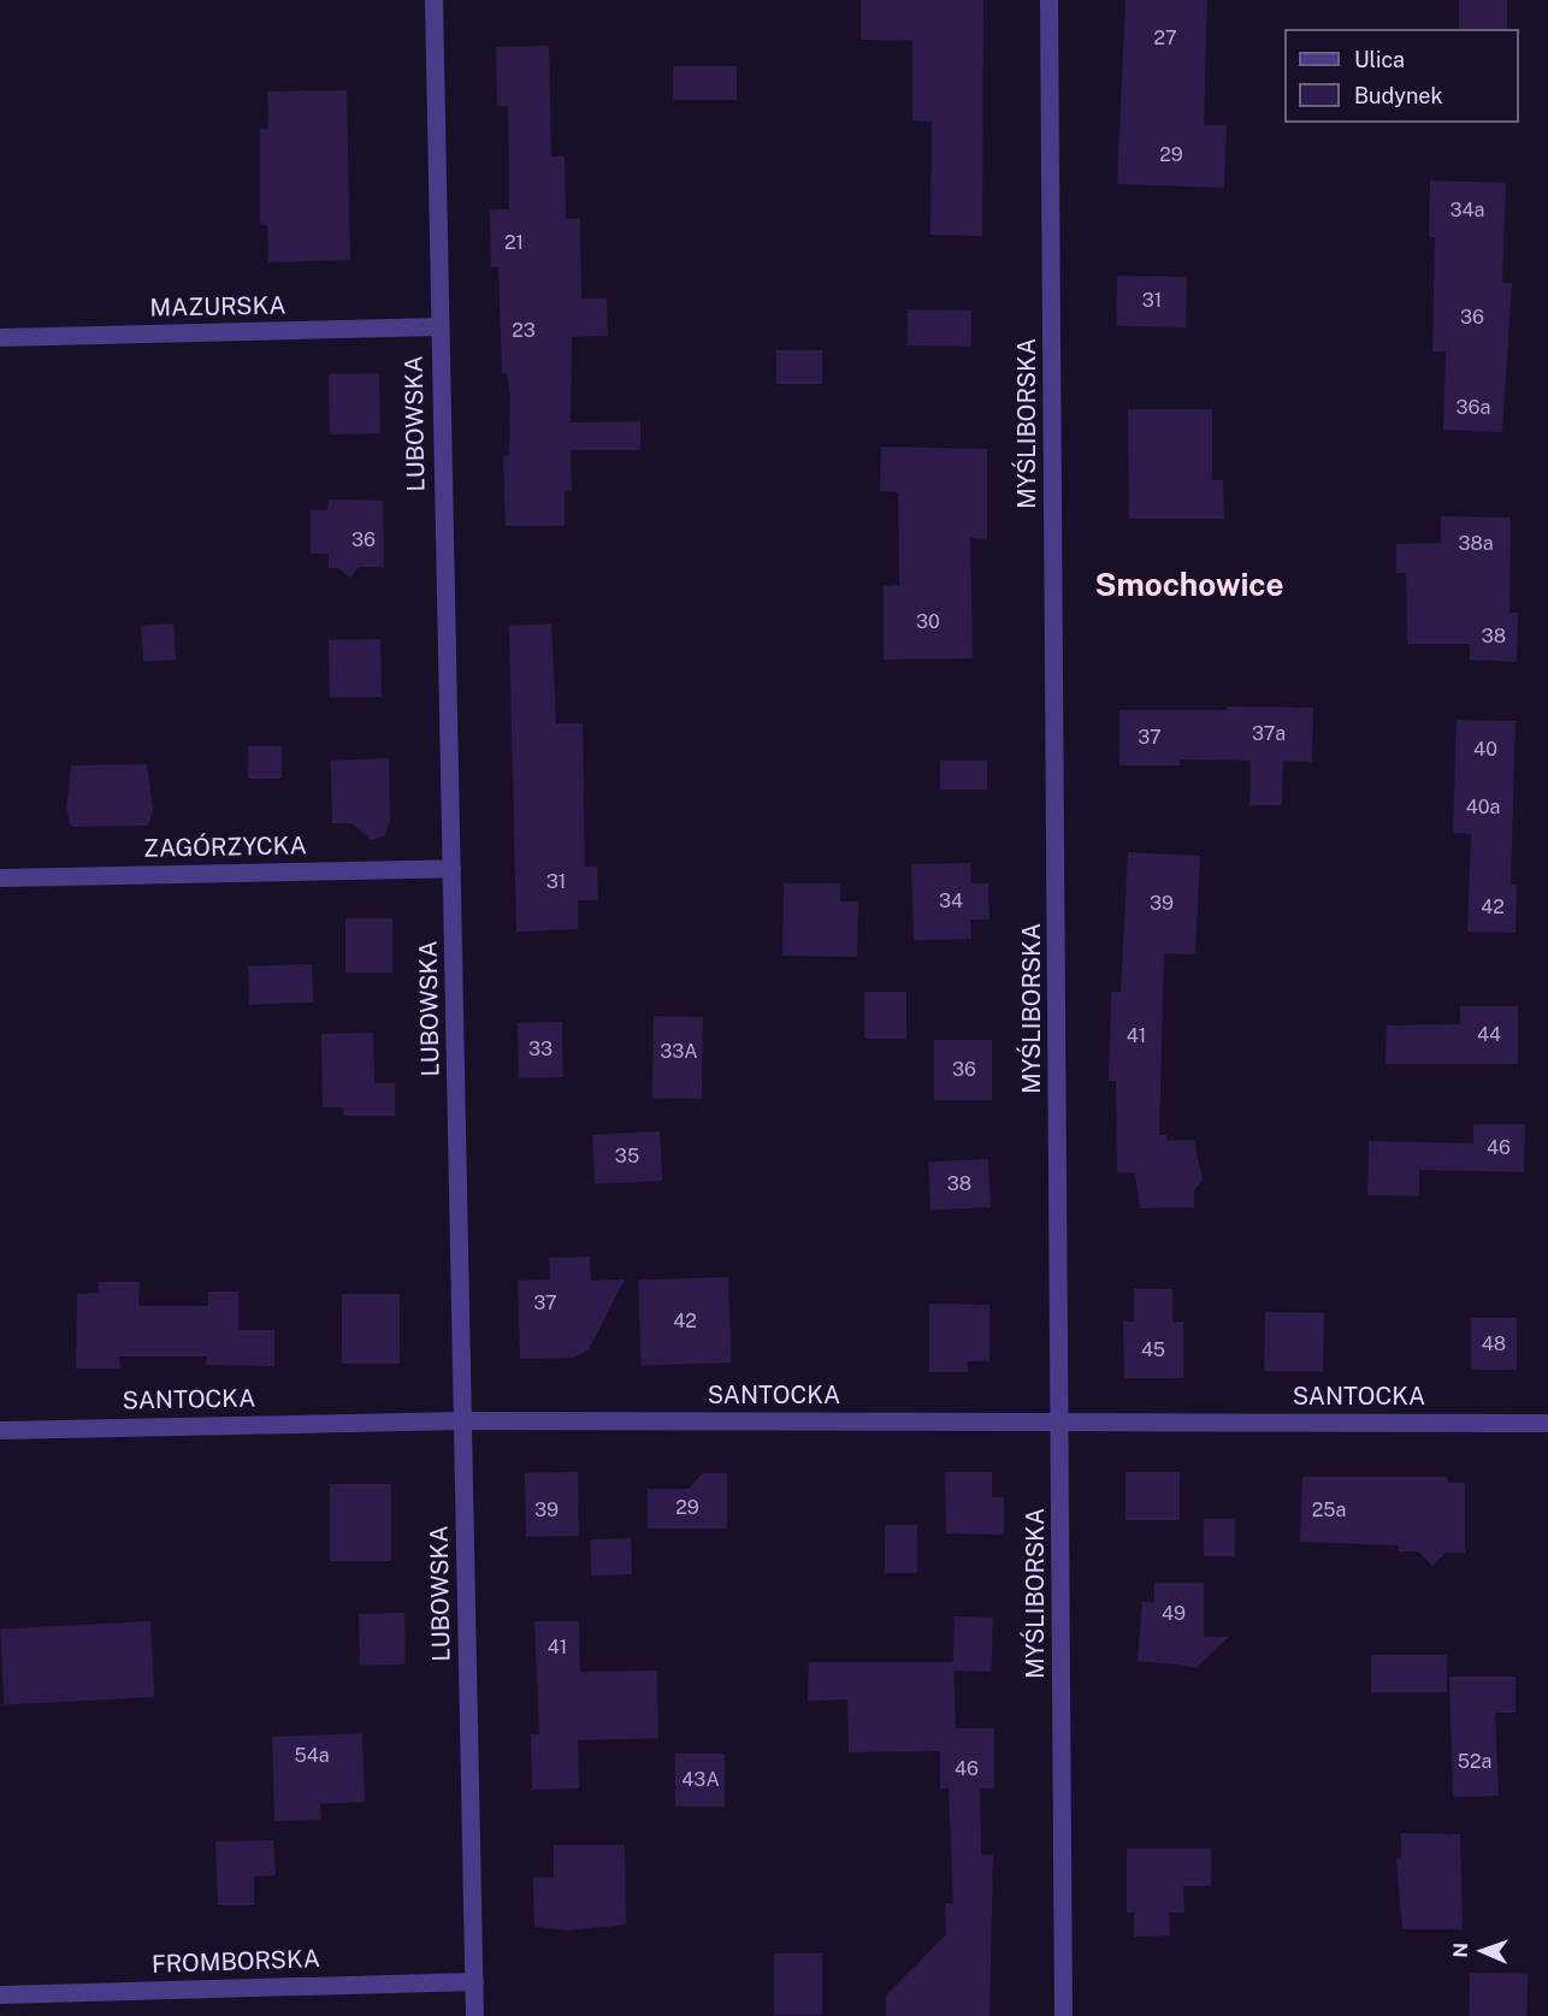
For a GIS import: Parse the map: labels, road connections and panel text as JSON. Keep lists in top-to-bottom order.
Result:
{
  "streets": {
    "street": [
      "MAZURSKA",
      "LUBOWSKA",
      "MYŚLIBORSKA",
      "ZAGÓRZYCKA",
      "SANTOCKA",
      "FROMBORSKA"
    ]
  },
  "crossings": [
    ["MAZURSKA", "LUBOWSKA"],
    ["LUBOWSKA", "ZAGÓRZYCKA"],
    ["LUBOWSKA", "SANTOCKA"],
    ["LUBOWSKA", "FROMBORSKA"],
    ["MYŚLIBORSKA", "SANTOCKA"]
  ],
  "districts": ["Smochowice"],
  "house_numbers": [
    "27",
    "29",
    "34a",
    "21",
    "31",
    "36",
    "23",
    "36a",
    "36",
    "38a",
    "30",
    "38",
    "37a",
    "37",
    "40",
    "40a",
    "31",
    "34",
    "39",
    "42",
    "44",
    "41",
    "33",
    "33A",
    "36",
    "46",
    "35",
    "38",
    "37",
    "42",
    "48",
    "45",
    "29",
    "39",
    "25a",
    "49",
    "41",
    "54a",
    "52a",
    "46",
    "43A"
  ],
  "legend": ["Ulica", "Budynek"],
  "north": "left"
}
